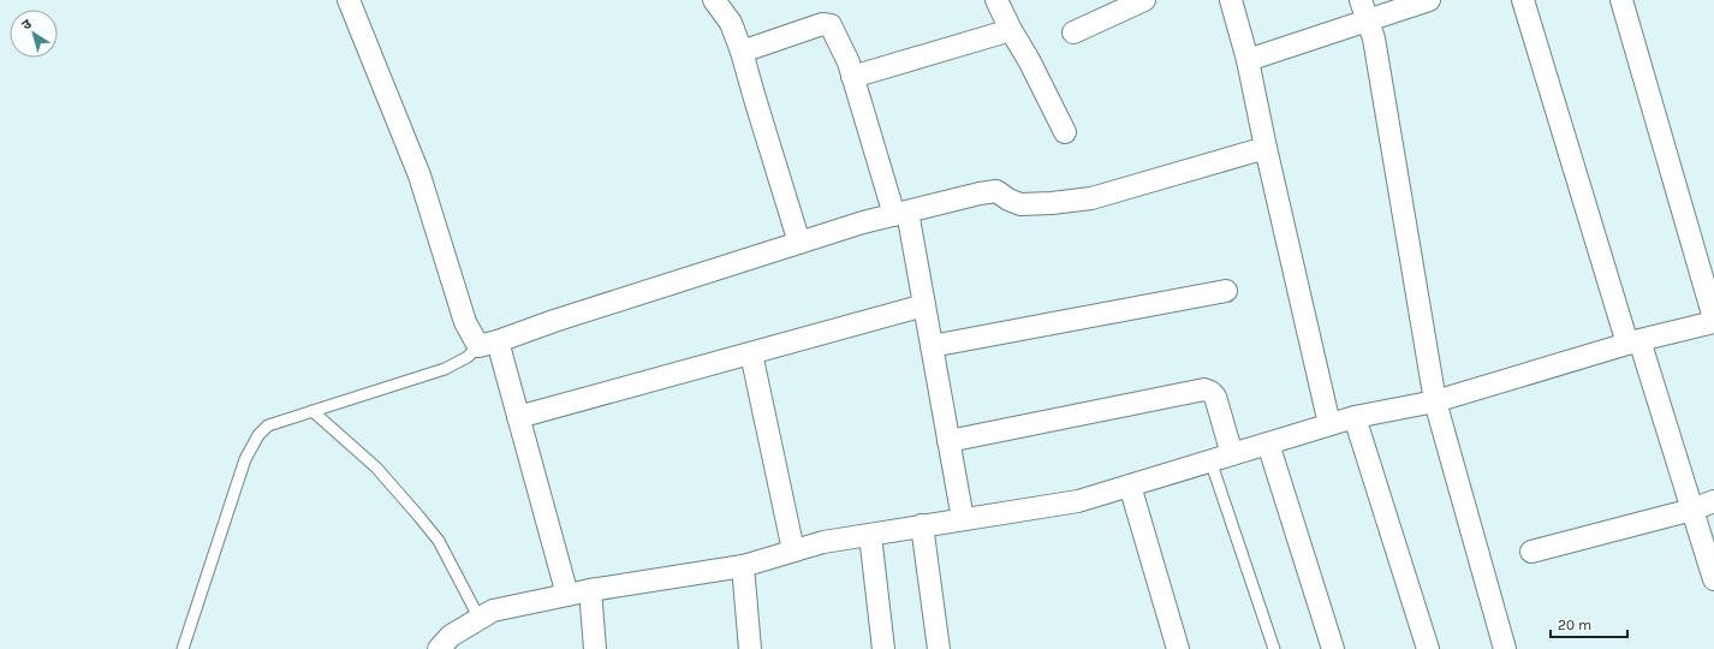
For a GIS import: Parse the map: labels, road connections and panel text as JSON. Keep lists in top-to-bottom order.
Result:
{
  "scale_bar": "20 m",
  "north": "top left"
}
